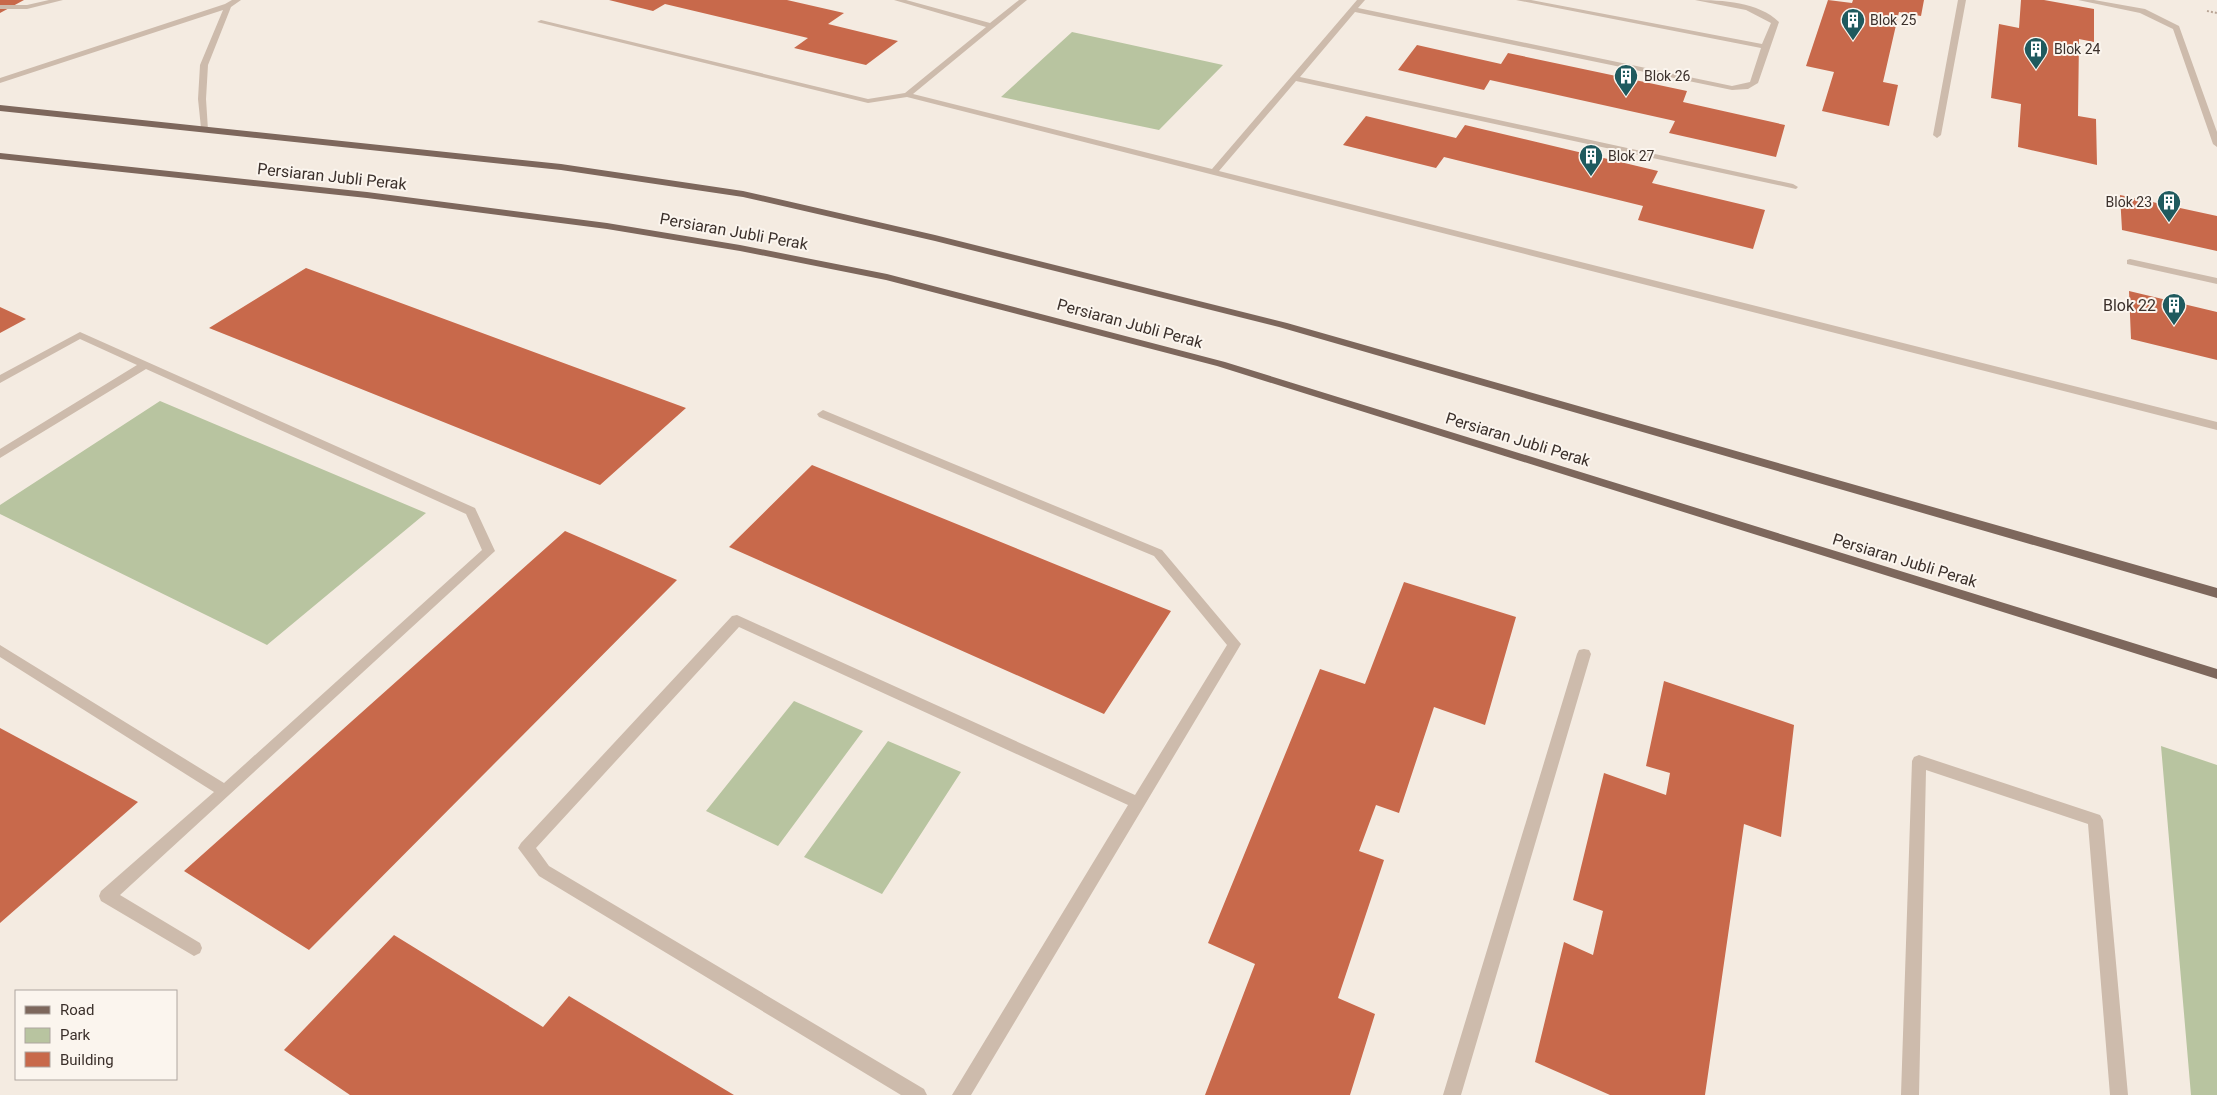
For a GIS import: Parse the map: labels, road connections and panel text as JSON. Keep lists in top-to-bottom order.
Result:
{
  "streets": {
    "main road": ["Persiaran Jubli Perak"]
  },
  "places": {
    "building": [
      "Blok 25",
      "Blok 24",
      "Blok 26",
      "Blok 27",
      "Blok 23",
      "Blok 22"
    ]
  },
  "legend": ["Road", "Park", "Building"]
}
